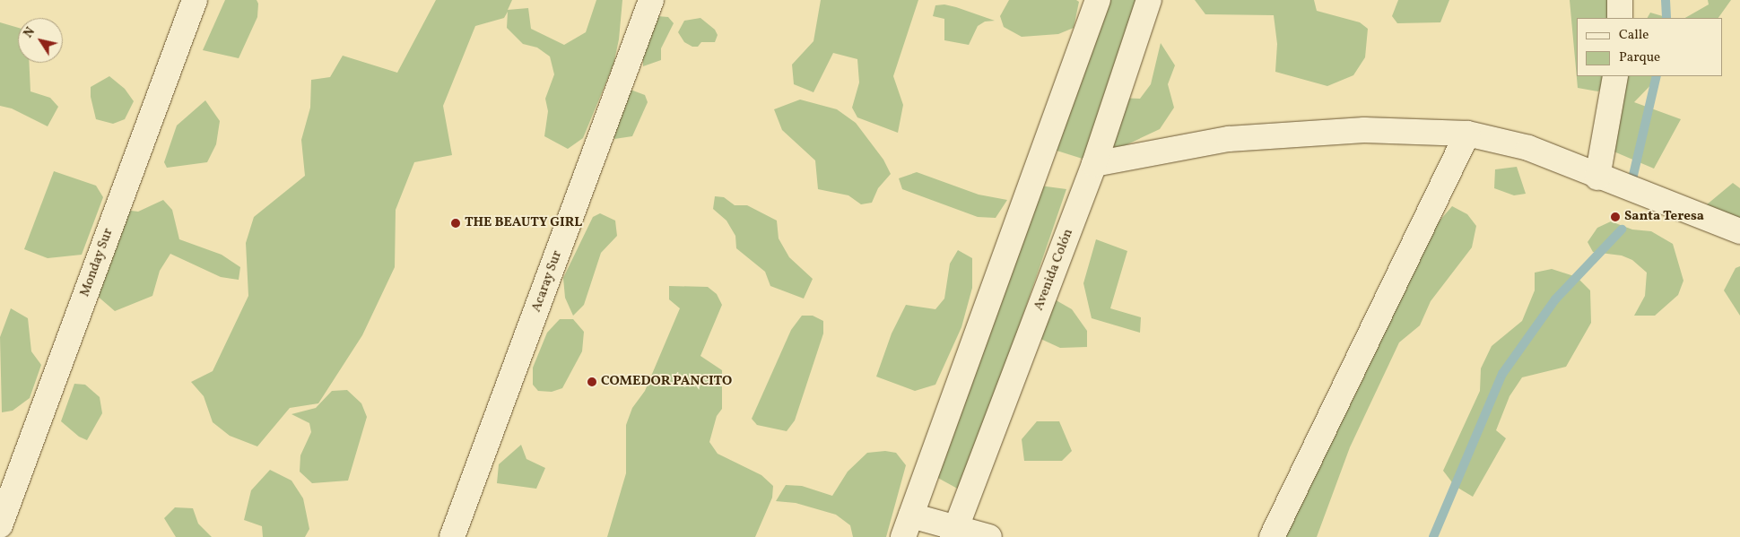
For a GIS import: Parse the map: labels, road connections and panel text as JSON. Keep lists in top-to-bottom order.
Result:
{
  "streets": {
    "street": ["Monday Sur", "Avenida Colón", "Acaray Sur"]
  },
  "places": ["Santa Teresa", "THE BEAUTY GIRL", "COMEDOR PANCITO"],
  "legend": ["Calle", "Parque"],
  "north": "top left"
}
